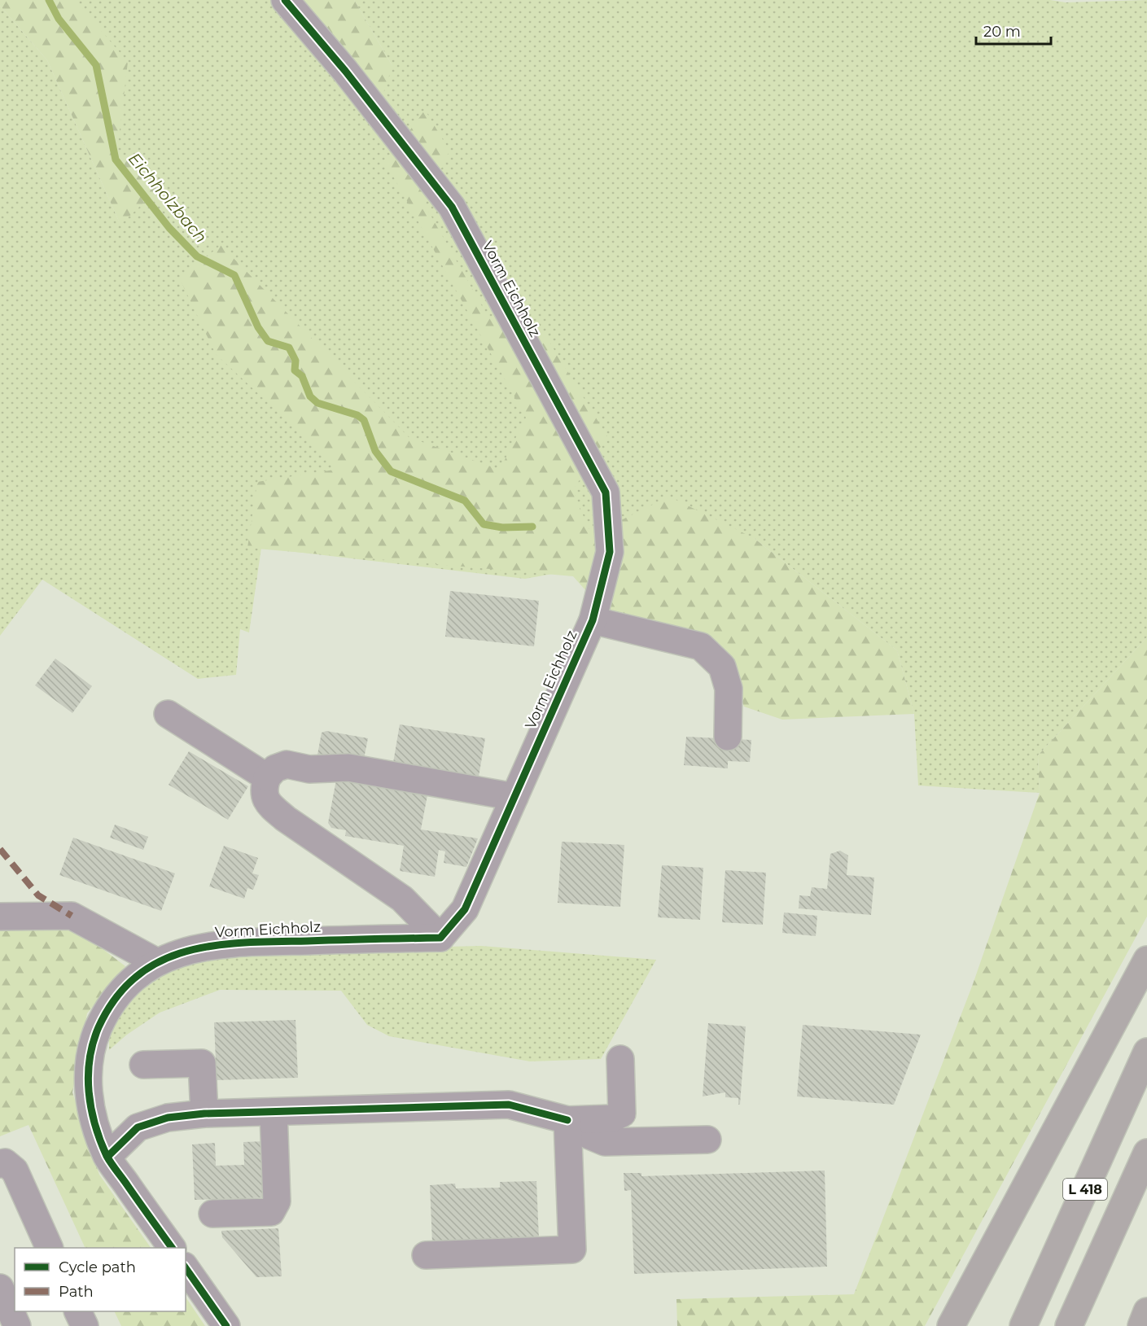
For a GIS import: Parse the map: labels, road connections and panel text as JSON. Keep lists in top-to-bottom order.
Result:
{
  "streets": {
    "highway": ["L 418"],
    "street": ["Vorm Eichholz"]
  },
  "water": ["Eichholzbach"],
  "legend": ["Cycle path", "Path"],
  "scale_bar": "20 m"
}
